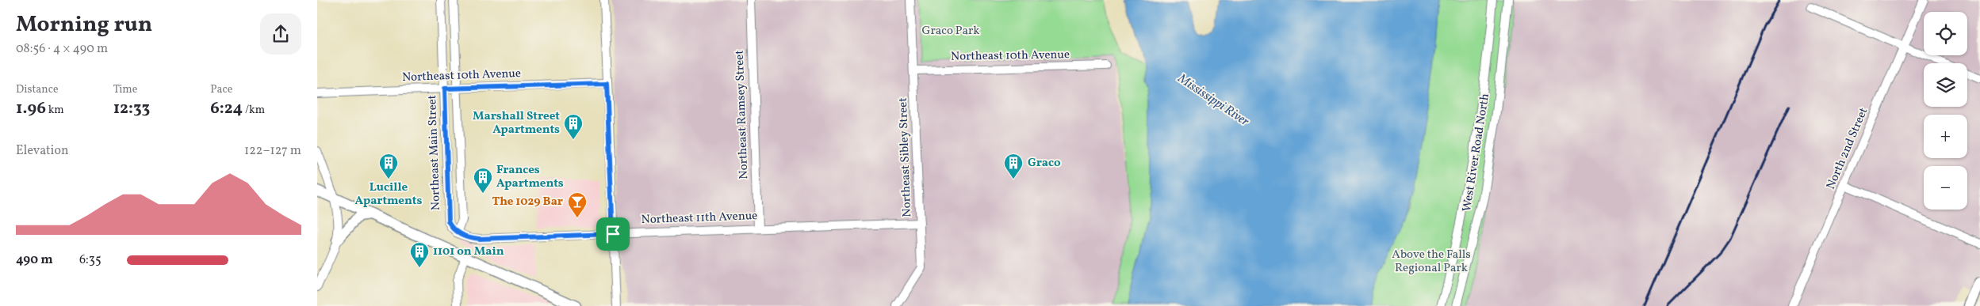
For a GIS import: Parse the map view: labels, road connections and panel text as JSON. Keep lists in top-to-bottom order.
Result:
{
  "streets": {
    "street": [
      "Northeast 10th Avenue",
      "Northeast Ramsey Street",
      "North 2nd Street",
      "Northeast Main Street",
      "West River Road North",
      "Northeast Sibley Street",
      "Northeast 11th Avenue"
    ]
  },
  "crossings": [
    ["Northeast 10th Avenue", "Northeast Main Street"],
    ["Northeast 10th Avenue", "Northeast Sibley Street"],
    ["Northeast Ramsey Street", "Northeast 11th Avenue"],
    ["Northeast Main Street", "Northeast 11th Avenue"],
    ["Northeast Sibley Street", "Northeast 11th Avenue"]
  ],
  "water": ["Mississippi River"],
  "parks": ["Graco Park", "Above the Falls Regional Park"],
  "places": {
    "building": [
      "Marshall Street Apartments",
      "Lucille Apartments",
      "Graco",
      "Frances Apartments",
      "1101 on Main"
    ],
    "bar": ["The 1029 Bar"]
  },
  "page": {
    "heading": ["Morning run", "08:56 · 4 × 490 m"],
    "map_buttons": ["+", "−"],
    "stats": [
      ["Distance", "1.96 km"],
      ["Time", "12:33"],
      ["Pace", "6:24 /km"]
    ],
    "chart": ["Elevation", "122–127 m"],
    "list": [
      {
        "name": "490 m",
        "note": "6:35"
      }
    ]
  }
}
